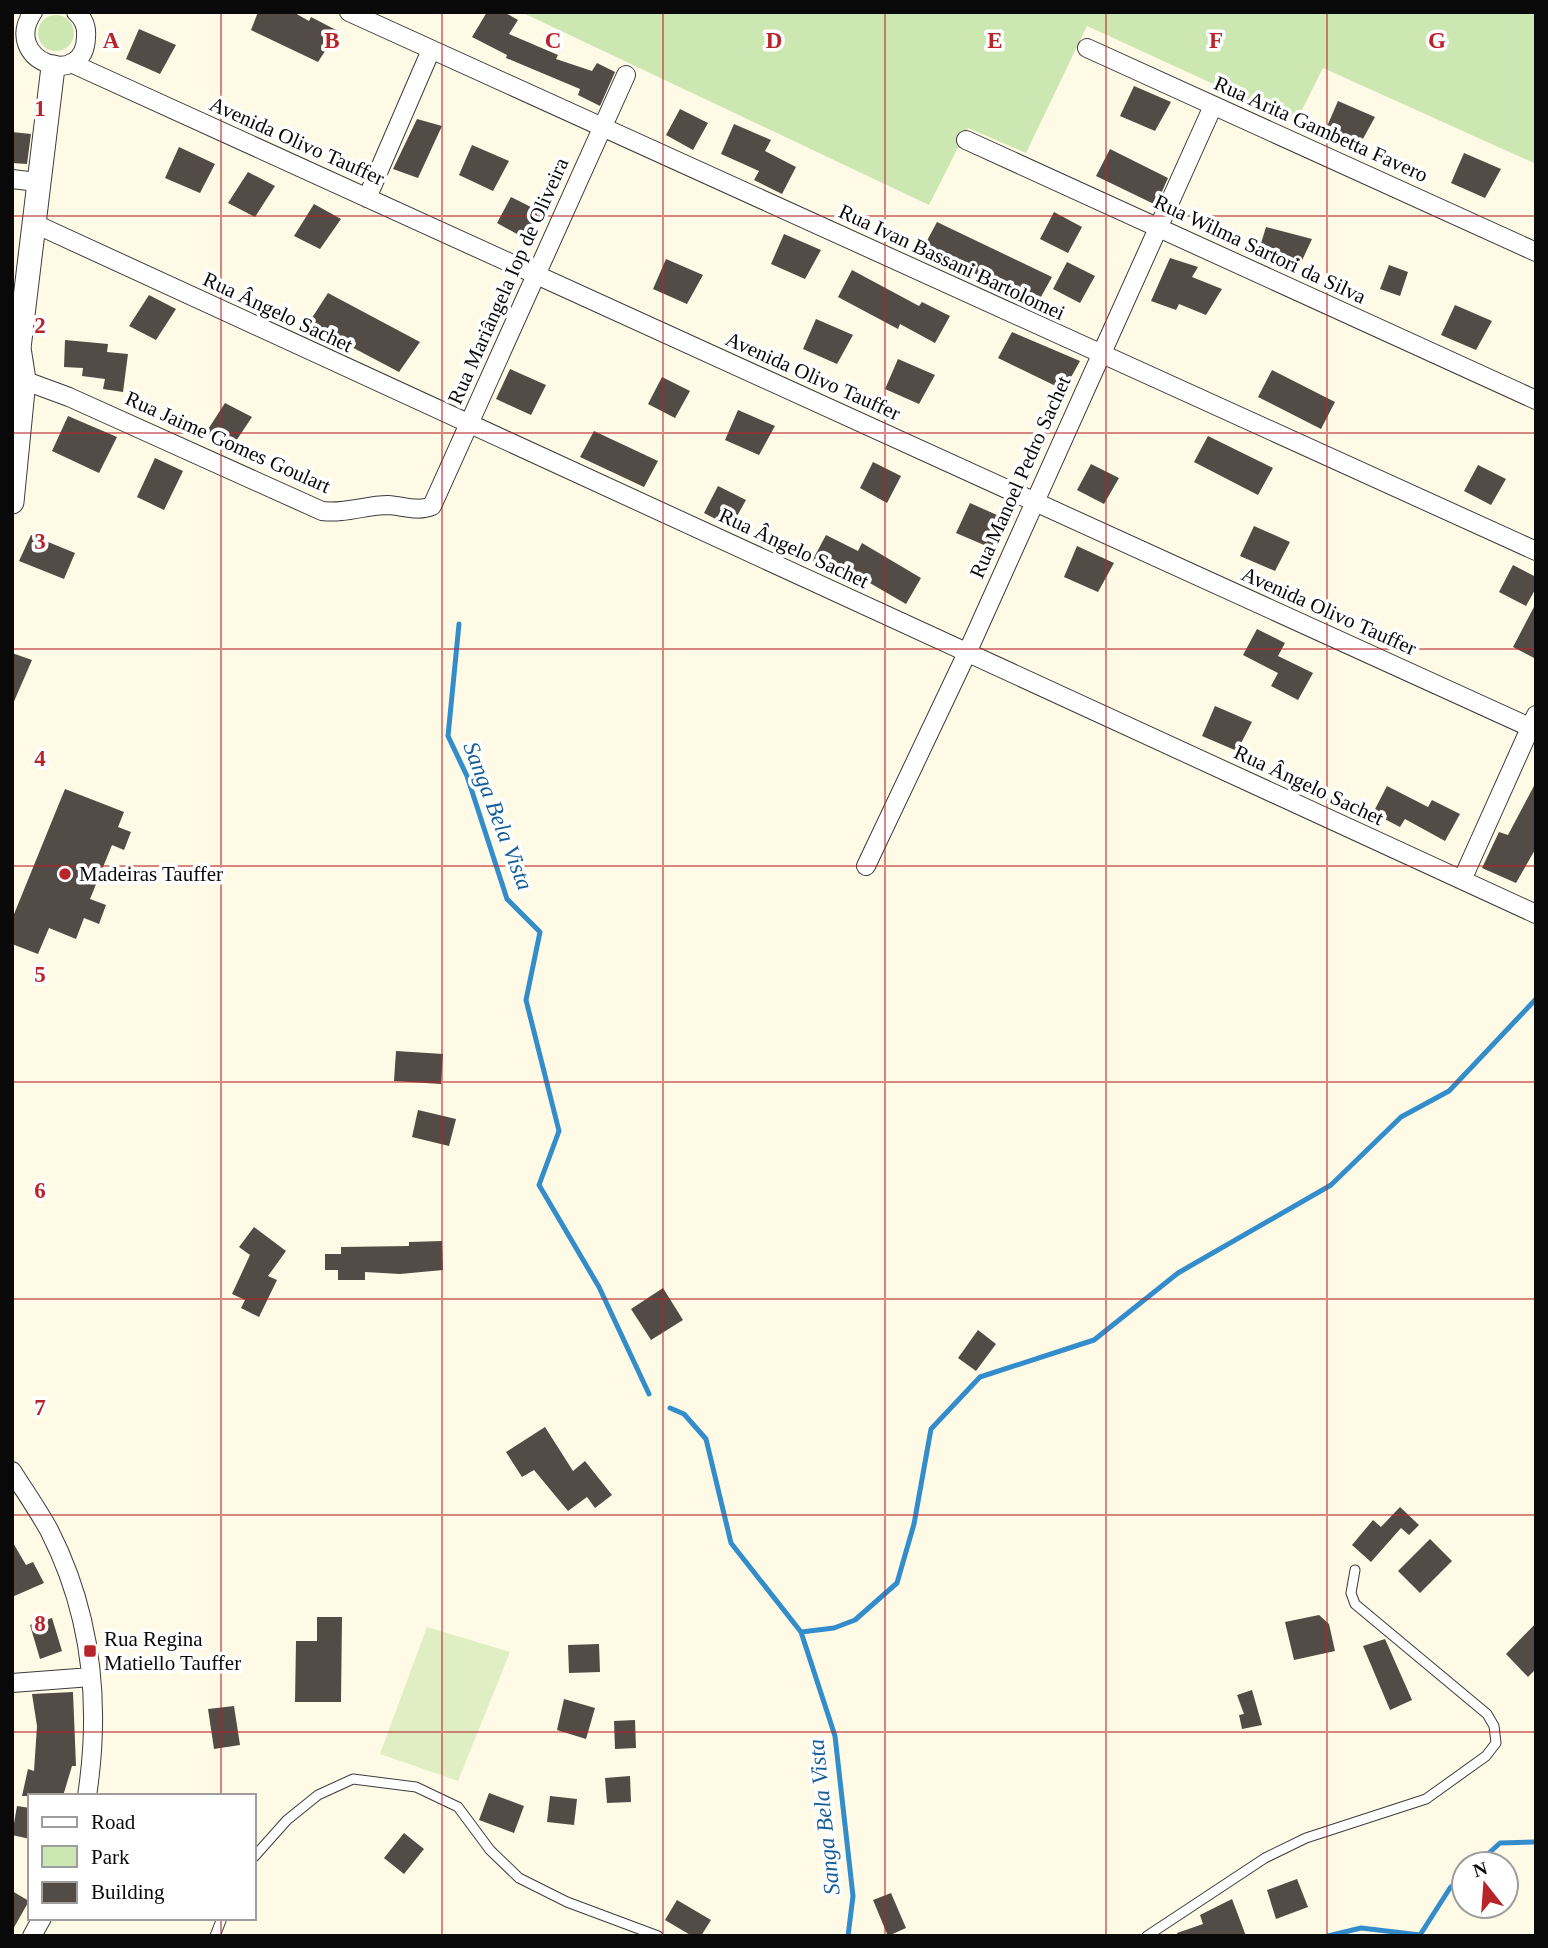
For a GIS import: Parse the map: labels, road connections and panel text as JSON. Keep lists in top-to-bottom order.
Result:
{
  "streets": {
    "street": [
      "Rua Arita Gambetta Favero",
      "Avenida Olivo Tauffer",
      "Rua Wilma Sartori da Silva",
      "Rua Ivan Bassani Bartolomei",
      "Rua Mariângela Iop de Oliveira",
      "Rua Ângelo Sachet",
      "Rua Jaime Gomes Goulart",
      "Rua Manoel Pedro Sachet"
    ]
  },
  "crossings": [
    ["Rua Arita Gambetta Favero", "Rua Manoel Pedro Sachet"],
    ["Avenida Olivo Tauffer", "Rua Mariângela Iop de Oliveira"],
    ["Avenida Olivo Tauffer", "Rua Manoel Pedro Sachet"],
    ["Rua Wilma Sartori da Silva", "Rua Manoel Pedro Sachet"],
    ["Rua Ivan Bassani Bartolomei", "Rua Mariângela Iop de Oliveira"],
    ["Rua Ivan Bassani Bartolomei", "Rua Manoel Pedro Sachet"],
    ["Rua Mariângela Iop de Oliveira", "Rua Ângelo Sachet"],
    ["Rua Mariângela Iop de Oliveira", "Rua Jaime Gomes Goulart"],
    ["Rua Ângelo Sachet", "Rua Manoel Pedro Sachet"]
  ],
  "water": ["Sanga Bela Vista"],
  "places": {
    "other": ["Madeiras Tauffer"],
    "transit": ["Rua Regina Matiello Tauffer"]
  },
  "legend": ["Road", "Park", "Building"],
  "north": "top",
  "grid": {
    "columns": [
      "A",
      "B",
      "C",
      "D",
      "E",
      "F",
      "G"
    ],
    "rows": [
      "1",
      "2",
      "3",
      "4",
      "5",
      "6",
      "7",
      "8"
    ]
  }
}
